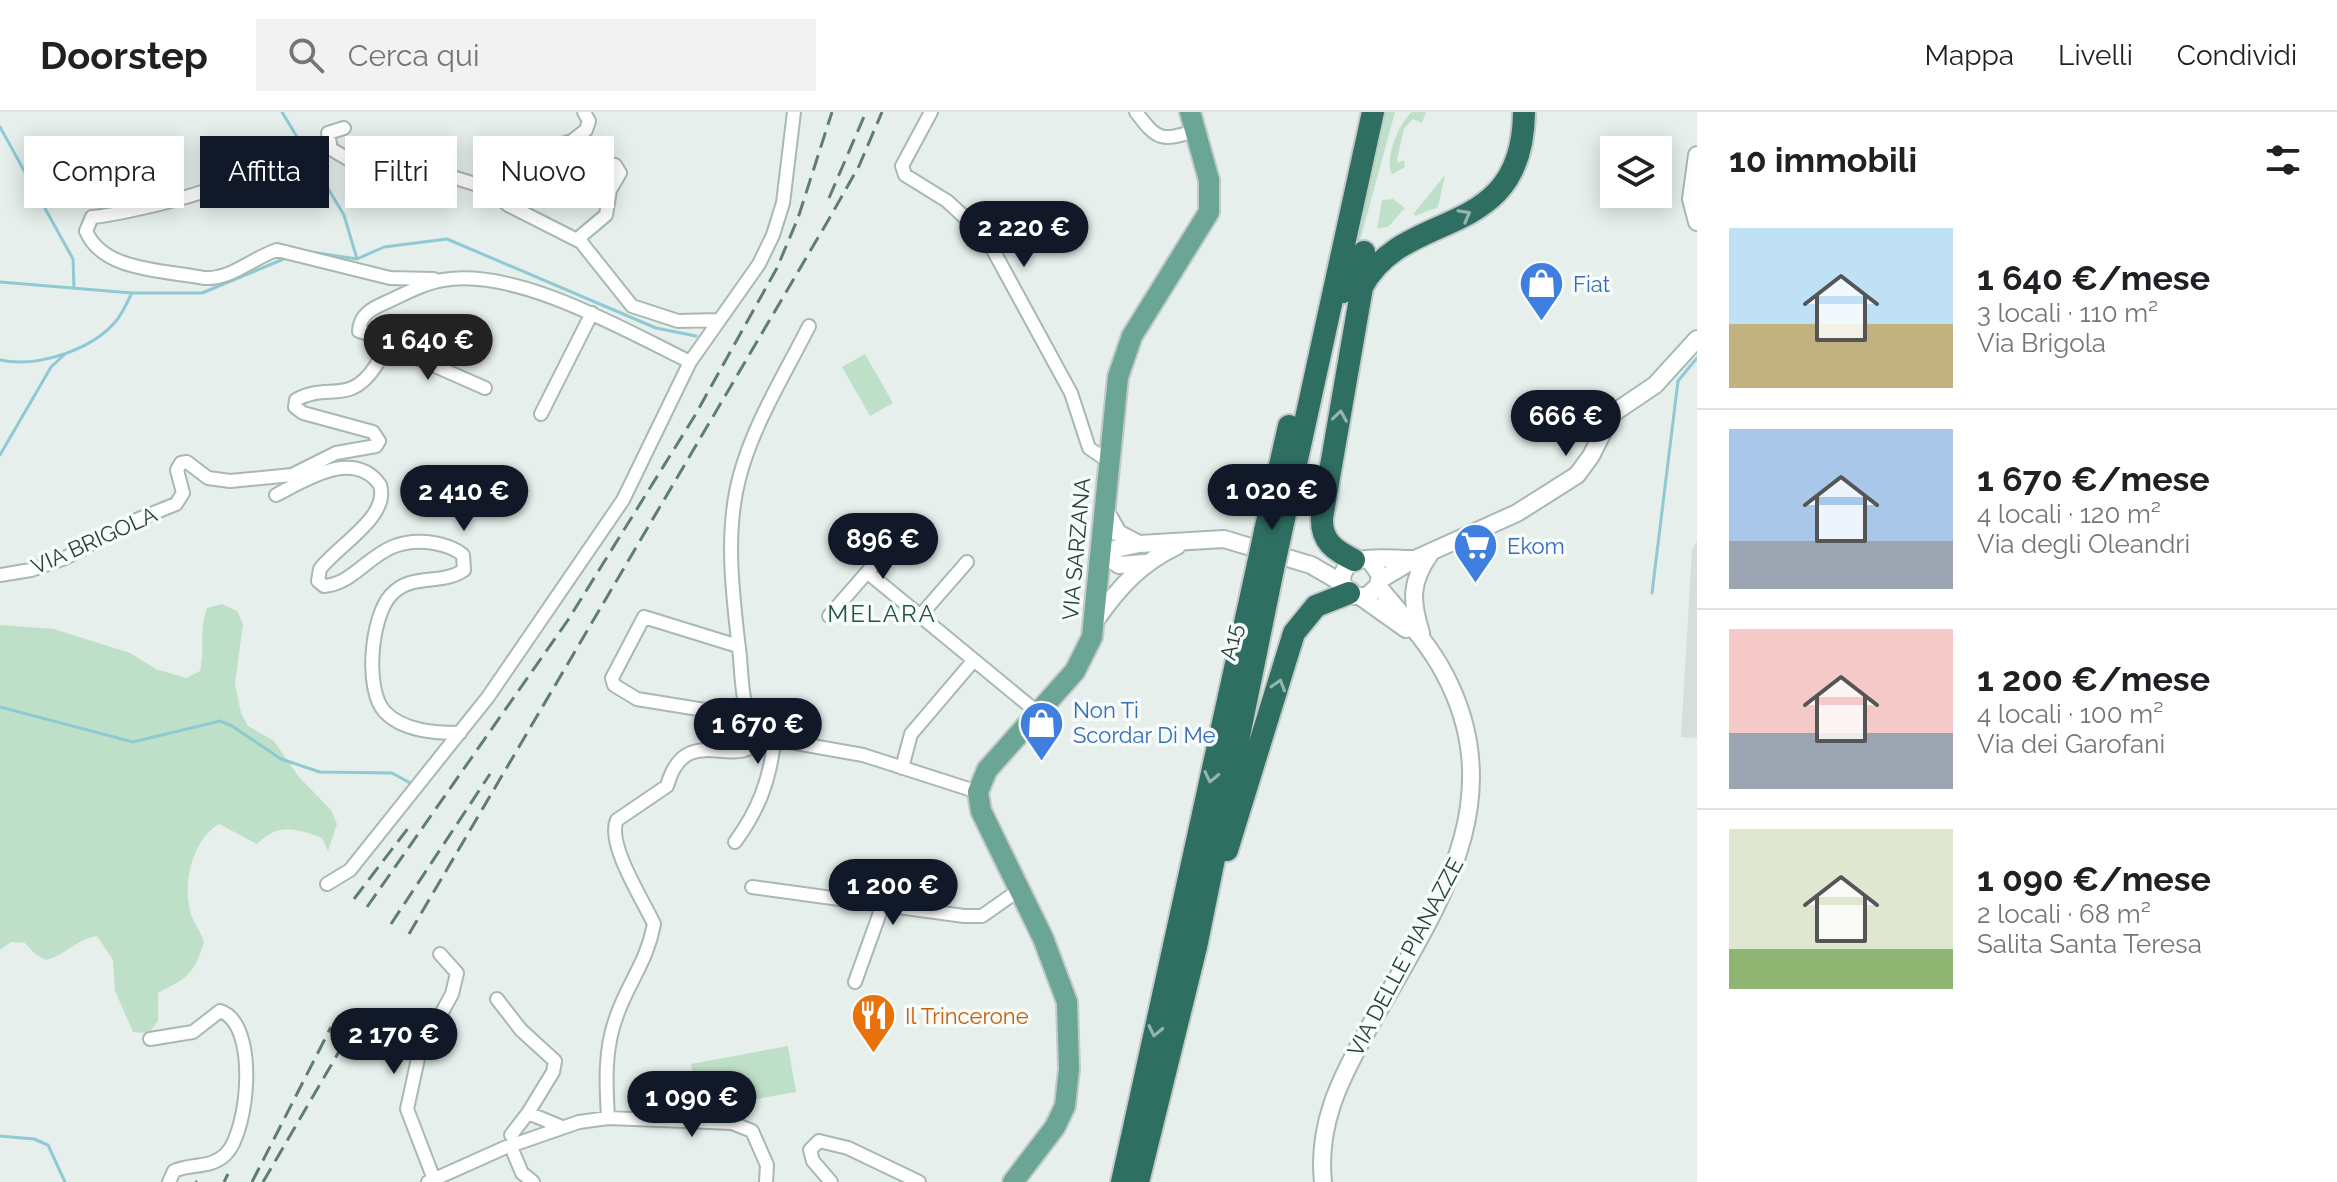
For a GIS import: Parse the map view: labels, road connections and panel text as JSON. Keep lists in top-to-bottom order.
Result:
{
  "streets": {
    "highway": ["A15"],
    "main road": ["VIA SARZANA"],
    "street": ["VIA BRIGOLA", "VIA DELLE PIANAZZE"]
  },
  "crossings": [
    ["VIA SARZANA", "VIA DELLE PIANAZZE"]
  ],
  "districts": ["MELARA"],
  "places": {
    "shop": ["Fiat", "Non Ti Scordar Di Me"],
    "supermarket": ["Ekom"],
    "restaurant": ["Il Trincerone"]
  },
  "page": {
    "header": "Doorstep",
    "search": "Cerca qui",
    "nav": ["Mappa", "Livelli", "Condividi"],
    "heading": "10 immobili",
    "chip": [
      "Compra",
      "Affitta",
      "Filtri",
      "Nuovo"
    ],
    "price": [
      "2 220 €",
      "1 640 €",
      "666 €",
      "1 020 €",
      "2 410 €",
      "896 €",
      "1 670 €",
      "1 200 €",
      "2 170 €",
      "1 090 €"
    ],
    "list": [
      {
        "name": "1 640 €/mese",
        "note": "3 locali · 110 m² · Via Brigola"
      },
      {
        "name": "1 670 €/mese",
        "note": "4 locali · 120 m² · Via degli Oleandri"
      },
      {
        "name": "1 200 €/mese",
        "note": "4 locali · 100 m² · Via dei Garofani"
      },
      {
        "name": "1 090 €/mese",
        "note": "2 locali · 68 m² · Salita Santa Teresa"
      }
    ]
  }
}
